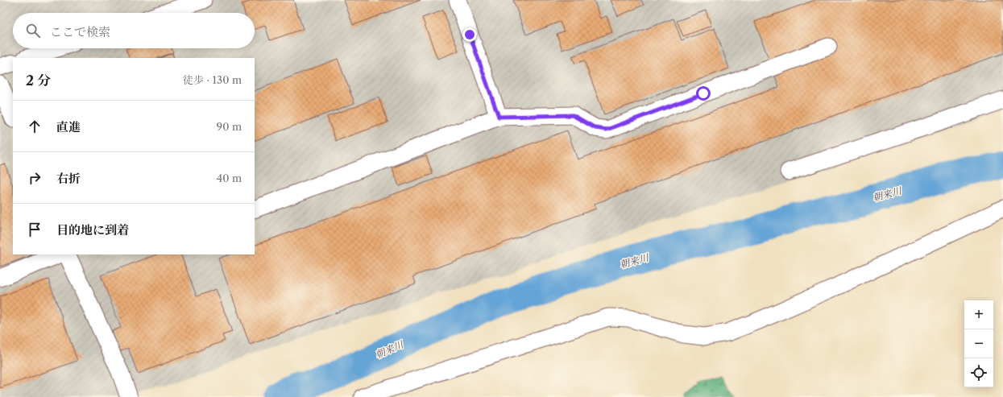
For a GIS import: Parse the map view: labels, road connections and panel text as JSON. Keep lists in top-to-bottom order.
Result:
{
  "water": ["朝来川"],
  "page": {
    "search": "ここで検索",
    "heading": ["2 分", "徒歩 · 130 m"],
    "list": [
      ["直進", "90 m"],
      ["右折", "40 m"],
      "目的地に到着"
    ],
    "map_buttons": ["+", "−"]
  }
}
